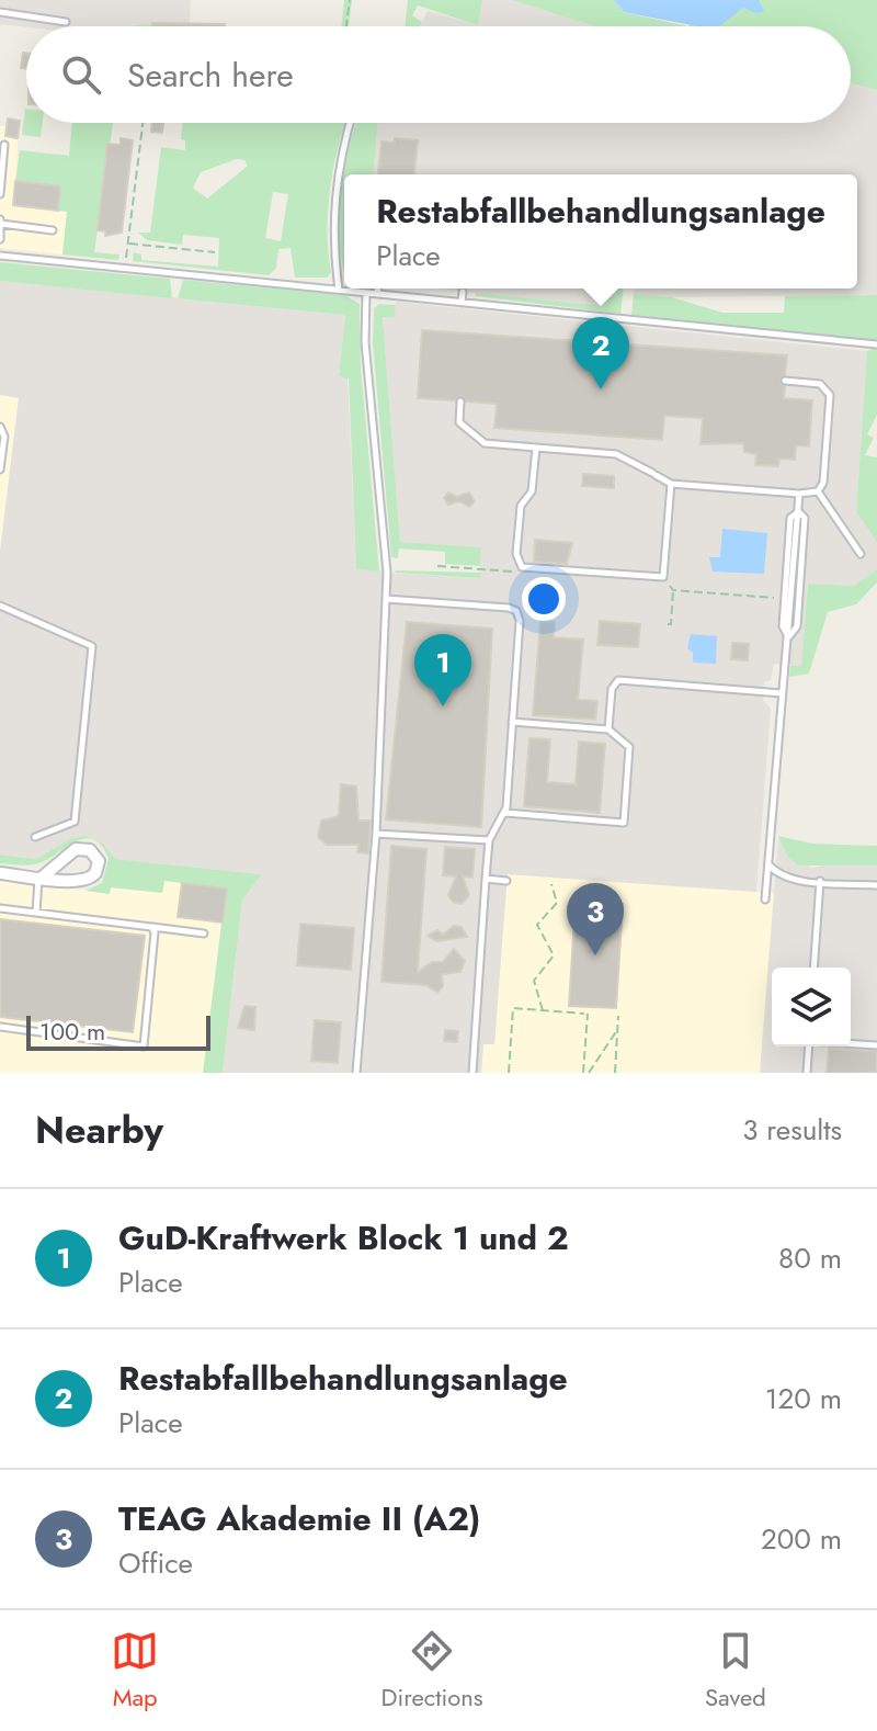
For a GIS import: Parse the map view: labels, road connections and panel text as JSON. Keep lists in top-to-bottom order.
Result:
{
  "scale_bar": "100 m",
  "page": {
    "search": "Search here",
    "popup": ["Restabfallbehandlungsanlage", "Place"],
    "pins": ["2", "1", "3"],
    "scale": "100 m",
    "heading": ["Nearby", "3 results"],
    "list": [
      {
        "mark": "1",
        "name": "GuD-Kraftwerk Block 1 und 2",
        "note": "Place",
        "value": "80 m"
      },
      {
        "mark": "2",
        "name": "Restabfallbehandlungsanlage",
        "note": "Place",
        "value": "120 m"
      },
      {
        "mark": "3",
        "name": "TEAG Akademie II (A2)",
        "note": "Office",
        "value": "200 m"
      }
    ],
    "nav": ["Map", "Directions", "Saved"]
  }
}
